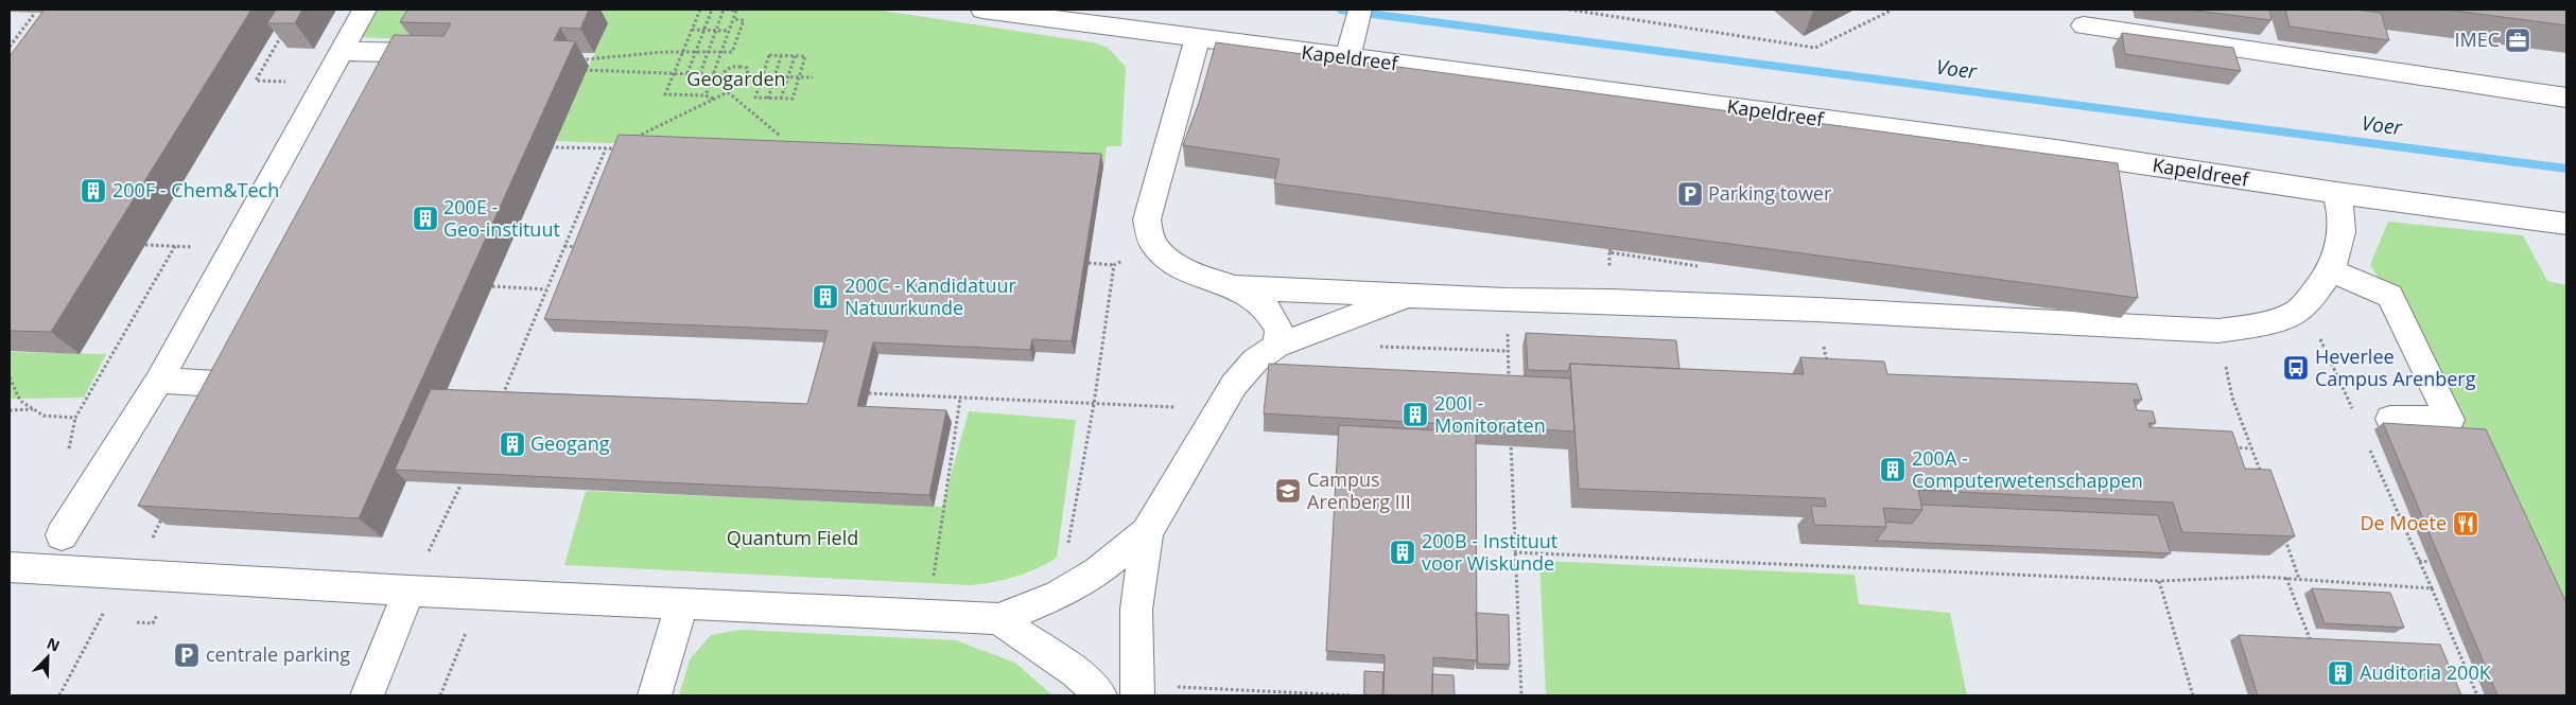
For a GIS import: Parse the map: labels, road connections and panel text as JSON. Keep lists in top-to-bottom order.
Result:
{
  "streets": {
    "street": ["Kapeldreef"]
  },
  "water": ["Voer"],
  "parks": ["Geogarden", "Quantum Field"],
  "places": {
    "office": ["IMEC"],
    "building": [
      "200F - Chem&Tech",
      "200E - Geo-instituut",
      "200C - Kandidatuur Natuurkunde",
      "200I - Monitoraten",
      "Geogang",
      "200A - Computerwetenschappen",
      "200B - Instituut voor Wiskunde",
      "Auditoria 200K"
    ],
    "parking": ["Parking tower", "centrale parking"],
    "bus stop": ["Heverlee Campus Arenberg"],
    "school or university": ["Campus Arenberg III"],
    "restaurant": ["De Moete"]
  },
  "north": "top right"
}
